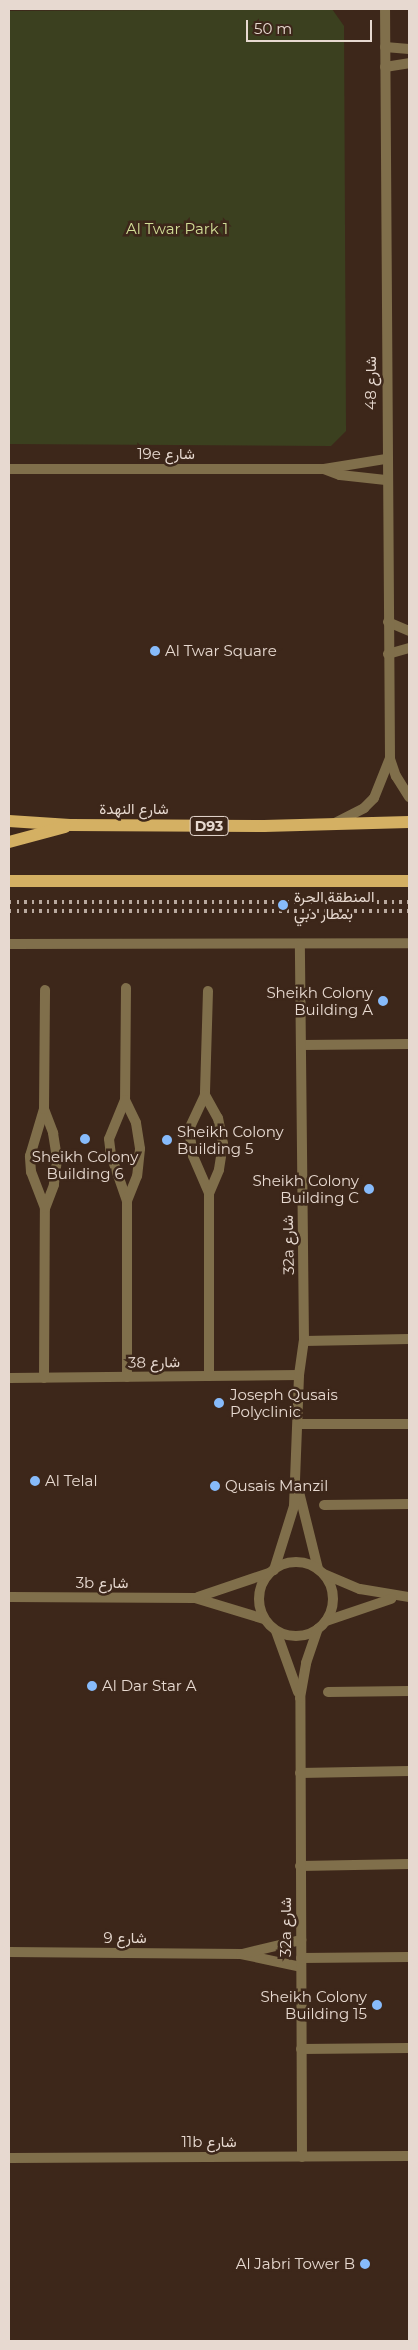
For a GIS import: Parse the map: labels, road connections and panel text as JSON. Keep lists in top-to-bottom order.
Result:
{
  "streets": {
    "main road": ["شارع النهدة", "D93"],
    "street": [
      "شارع 48",
      "19e شارع",
      "32a شارع",
      "شارع 38",
      "3b شارع",
      "شارع 9",
      "11b شارع"
    ]
  },
  "crossings": [
    ["شارع 48", "19e شارع"],
    ["شارع 48", "شارع النهدة"],
    ["32a شارع", "شارع 38"],
    ["32a شارع", "3b شارع"],
    ["32a شارع", "شارع 9"],
    ["32a شارع", "11b شارع"]
  ],
  "parks": ["Al Twar Park 1"],
  "places": [
    "Al Twar Square",
    "المنطقة الحرة بمطار دبي",
    "Sheikh Colony Building A",
    "Sheikh Colony Building 6",
    "Sheikh Colony Building 5",
    "Sheikh Colony Building C",
    "Joseph Qusais Polyclinic",
    "Al Telal",
    "Qusais Manzil",
    "Al Dar Star A",
    "Sheikh Colony Building 15",
    "Al Jabri Tower B"
  ],
  "scale_bar": "50 m"
}
